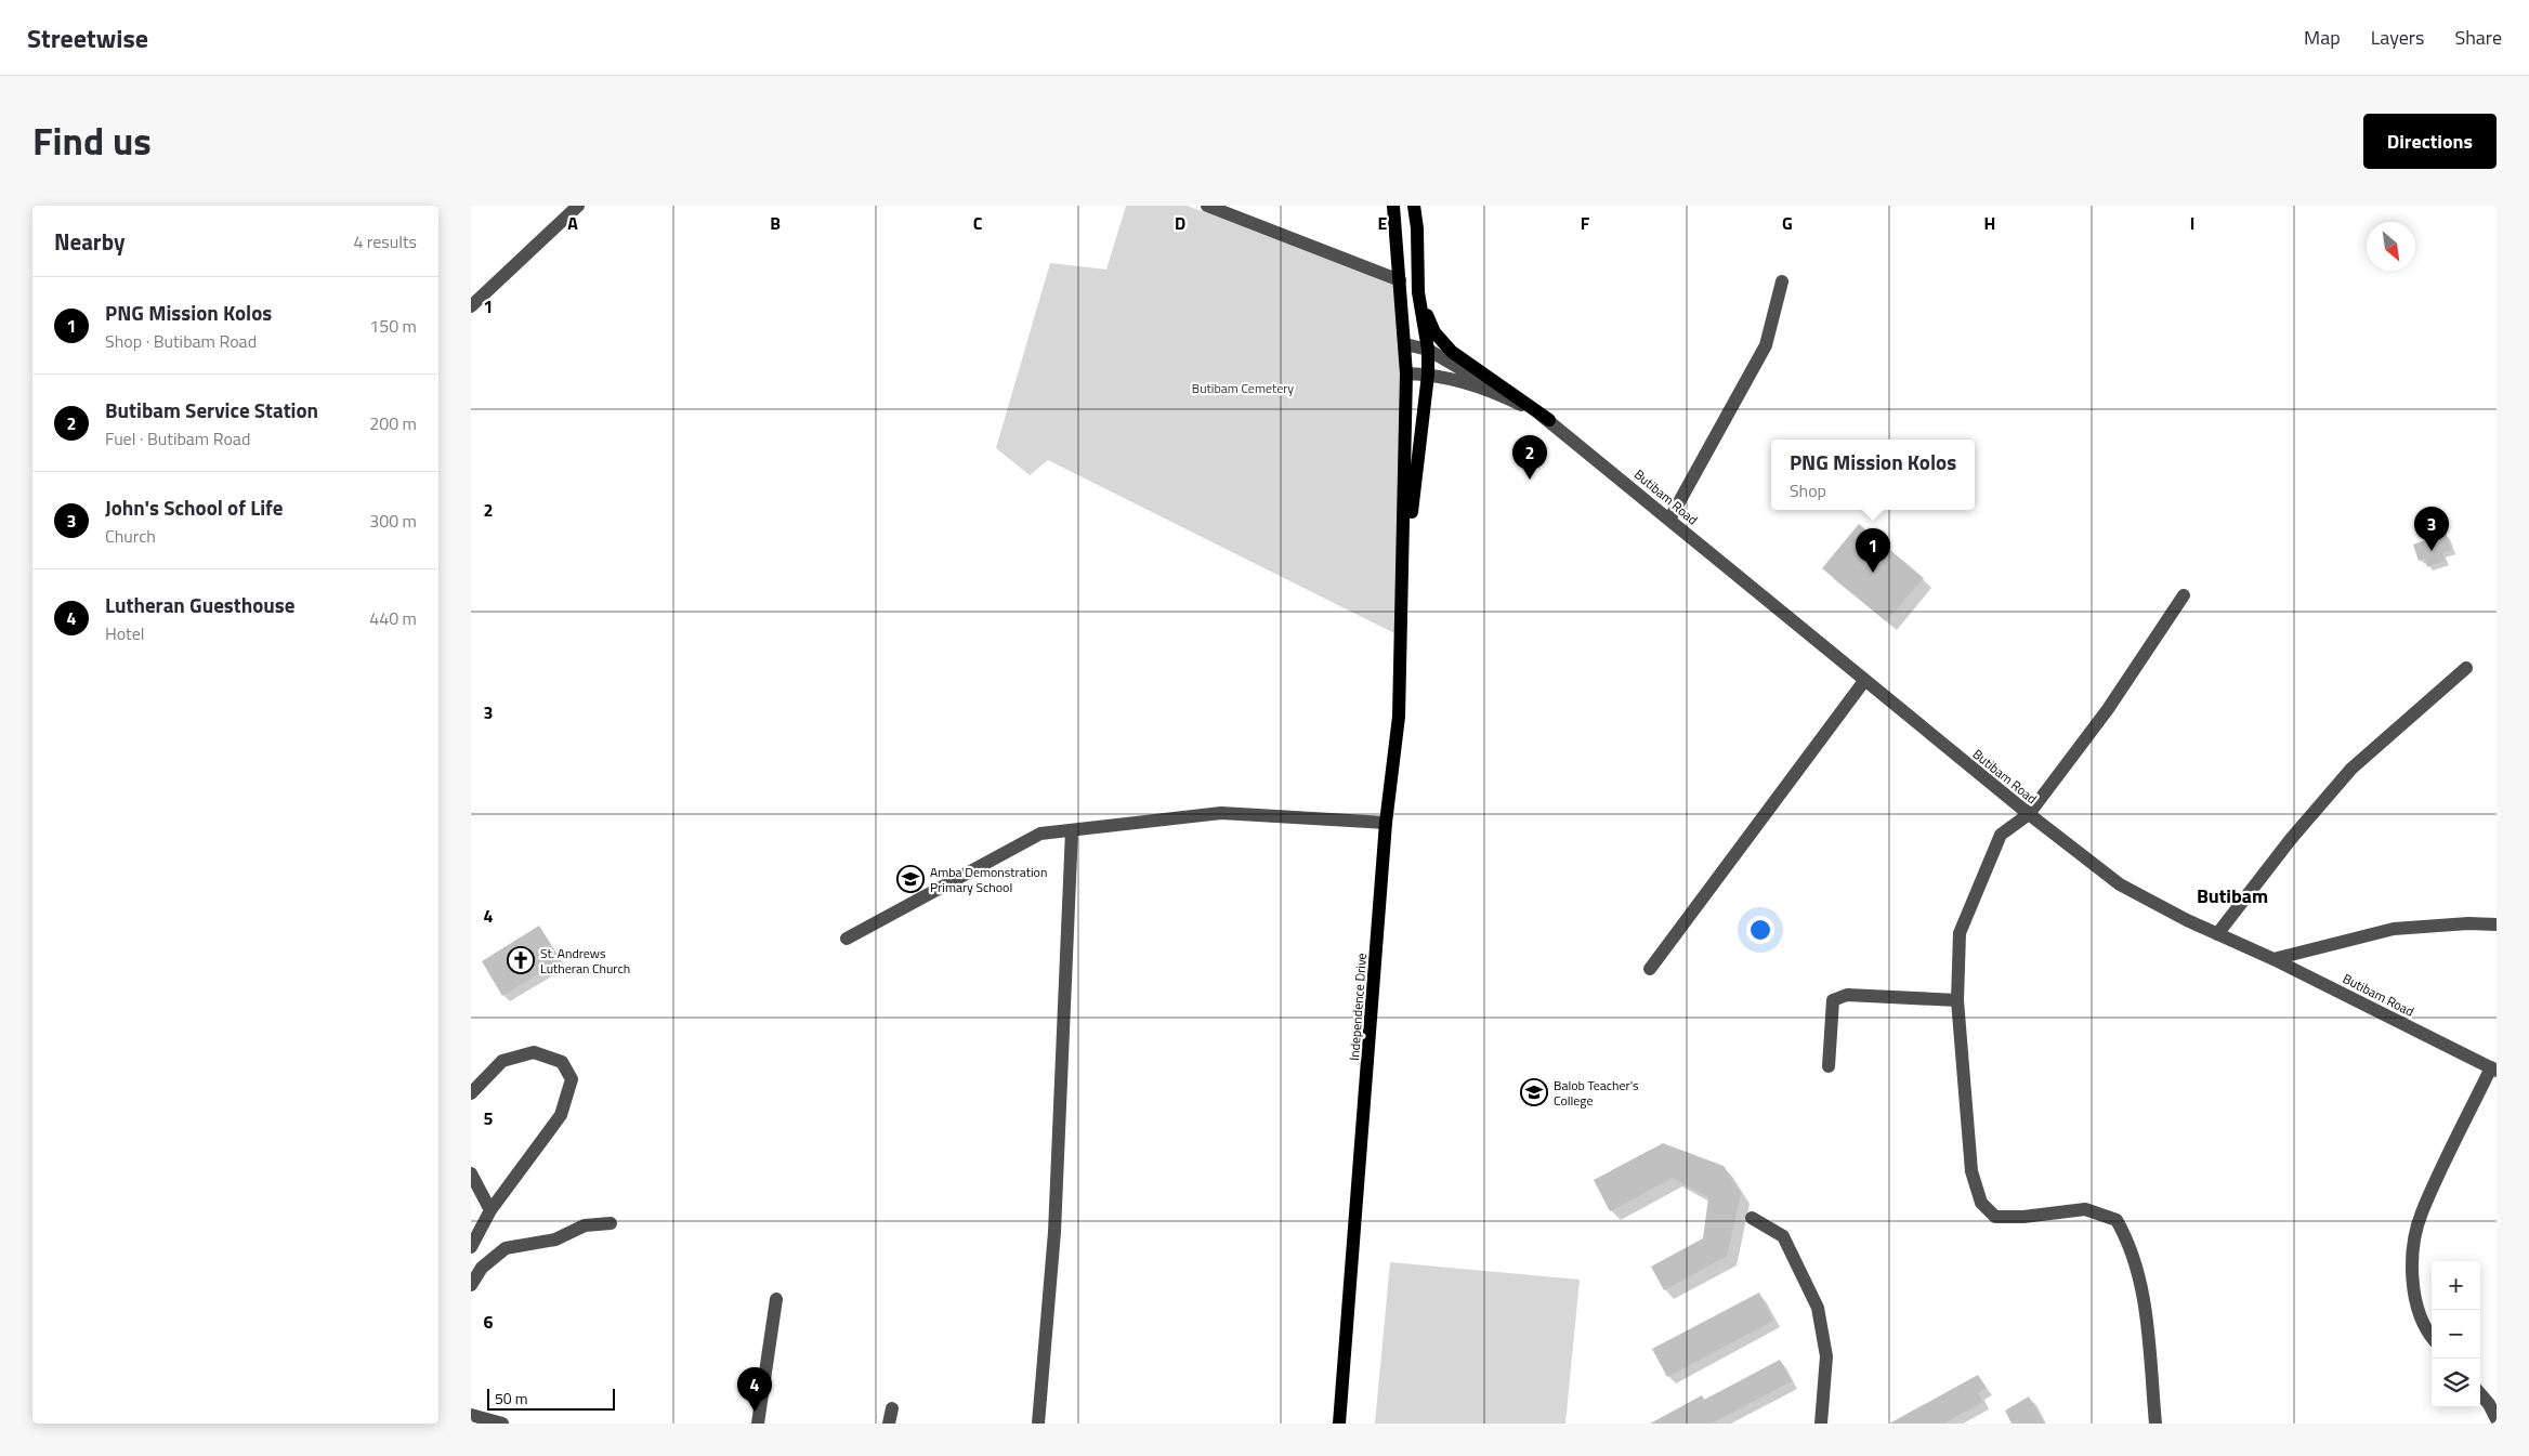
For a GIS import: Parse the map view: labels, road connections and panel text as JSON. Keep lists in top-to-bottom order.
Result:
{
  "streets": {
    "main road": ["Independence Drive"],
    "street": ["Butibam Road"]
  },
  "districts": ["Butibam"],
  "parks": ["Butibam Cemetery"],
  "places": {
    "school or university": ["Amba Demonstration Primary School", "Balob Teacher's College"],
    "church": ["St. Andrews Lutheran Church"]
  },
  "scale_bar": "50 m",
  "north": "bottom right",
  "page": {
    "header": "Streetwise",
    "nav": ["Map", "Layers", "Share"],
    "title": "Find us",
    "buttons": "Directions",
    "heading": ["Nearby", "4 results"],
    "list": [
      {
        "mark": "1",
        "name": "PNG Mission Kolos",
        "note": "Shop · Butibam Road",
        "value": "150 m"
      },
      {
        "mark": "2",
        "name": "Butibam Service Station",
        "note": "Fuel · Butibam Road",
        "value": "200 m"
      },
      {
        "mark": "3",
        "name": "John's School of Life",
        "note": "Church",
        "value": "300 m"
      },
      {
        "mark": "4",
        "name": "Lutheran Guesthouse",
        "note": "Hotel",
        "value": "440 m"
      }
    ],
    "pins": [
      "2",
      "3",
      "1",
      "4"
    ],
    "popup": ["PNG Mission Kolos", "Shop"],
    "map_buttons": ["+", "−"],
    "scale": "50 m"
  },
  "grid": {
    "columns": [
      "A",
      "B",
      "C",
      "D",
      "E",
      "F",
      "G",
      "H",
      "I"
    ],
    "rows": [
      "1",
      "2",
      "3",
      "4",
      "5",
      "6"
    ]
  }
}
